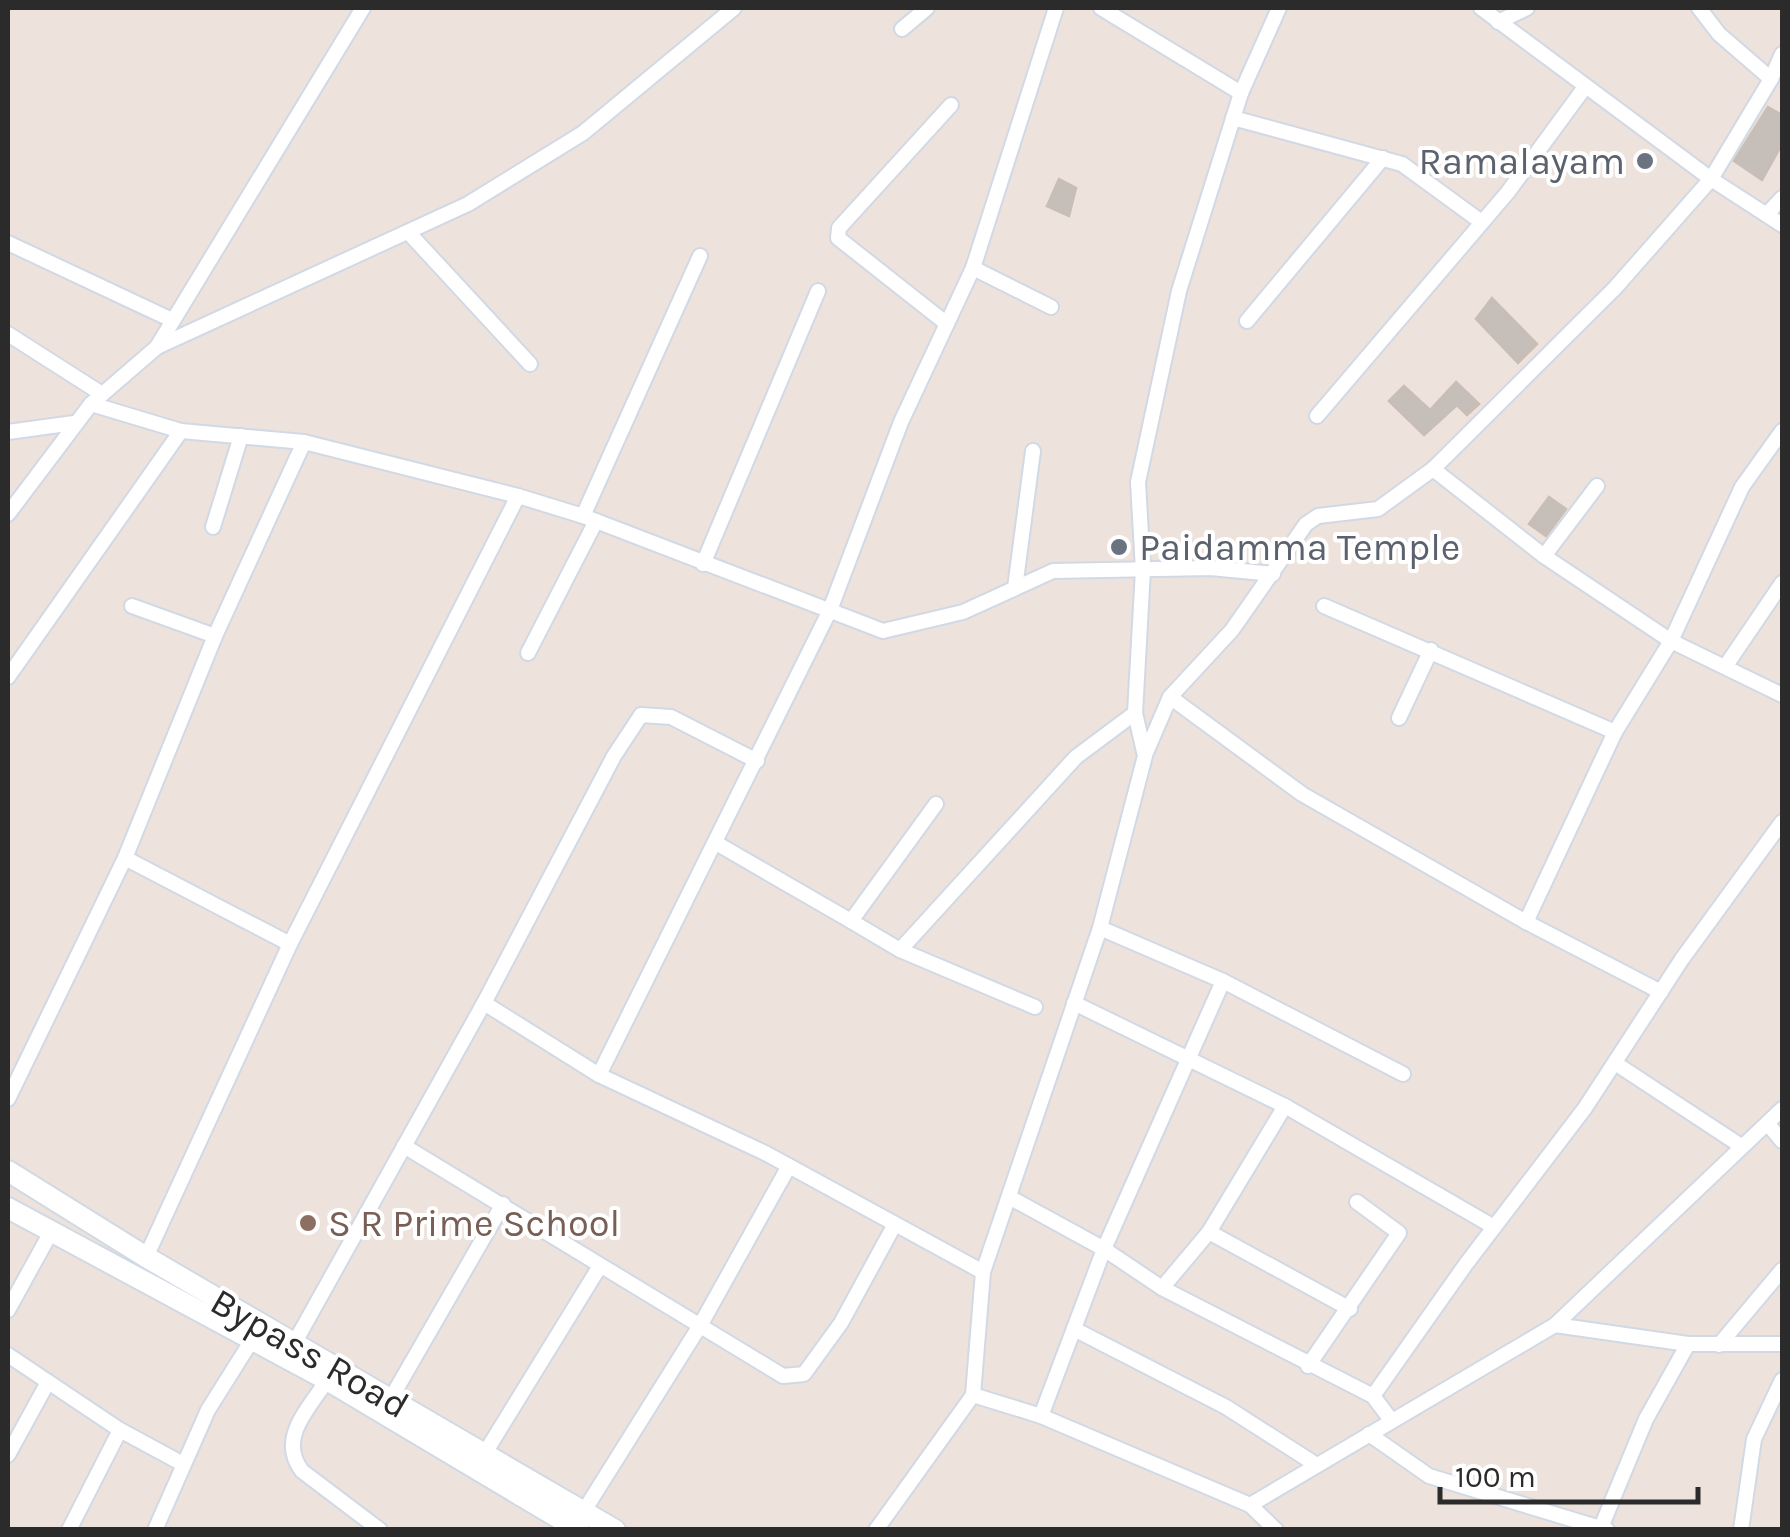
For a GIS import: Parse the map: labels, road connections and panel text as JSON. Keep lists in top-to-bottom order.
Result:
{
  "streets": {
    "main road": ["Bypass Road"]
  },
  "places": ["Ramalayam", "Paidamma Temple", "S R Prime School"],
  "scale_bar": "100 m"
}
